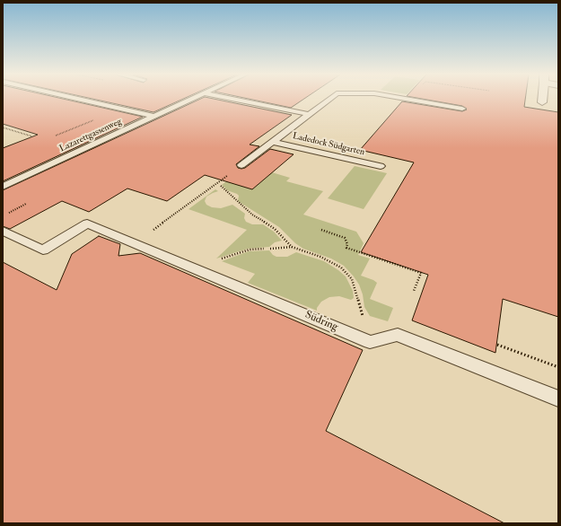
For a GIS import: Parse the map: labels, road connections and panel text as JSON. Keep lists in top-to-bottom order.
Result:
{
  "streets": {
    "lane": ["Lazarettgassenweg", "Ladedock Südgarten", "Südring"]
  }
}
